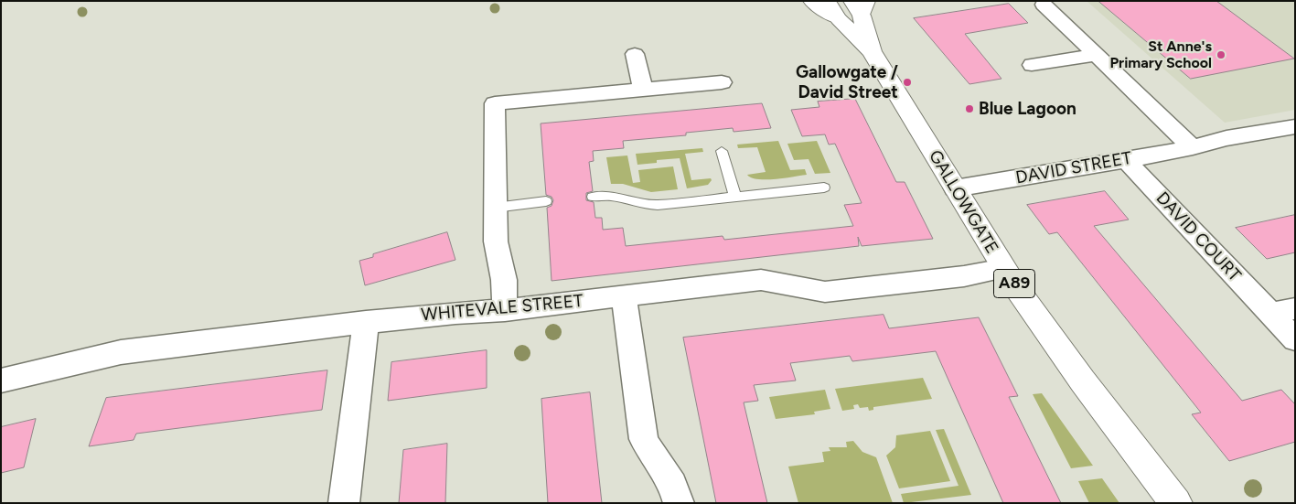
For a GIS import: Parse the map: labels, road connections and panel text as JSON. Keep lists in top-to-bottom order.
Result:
{
  "streets": {
    "main road": ["GALLOWGATE", "A89"],
    "street": ["DAVID STREET", "DAVID COURT", "WHITEVALE STREET"]
  },
  "crossings": [
    ["DAVID STREET", "GALLOWGATE"],
    ["DAVID STREET", "DAVID COURT"],
    ["GALLOWGATE", "WHITEVALE STREET"]
  ],
  "places": ["St Anne's Primary School", "Gallowgate / David Street", "Blue Lagoon"]
}
